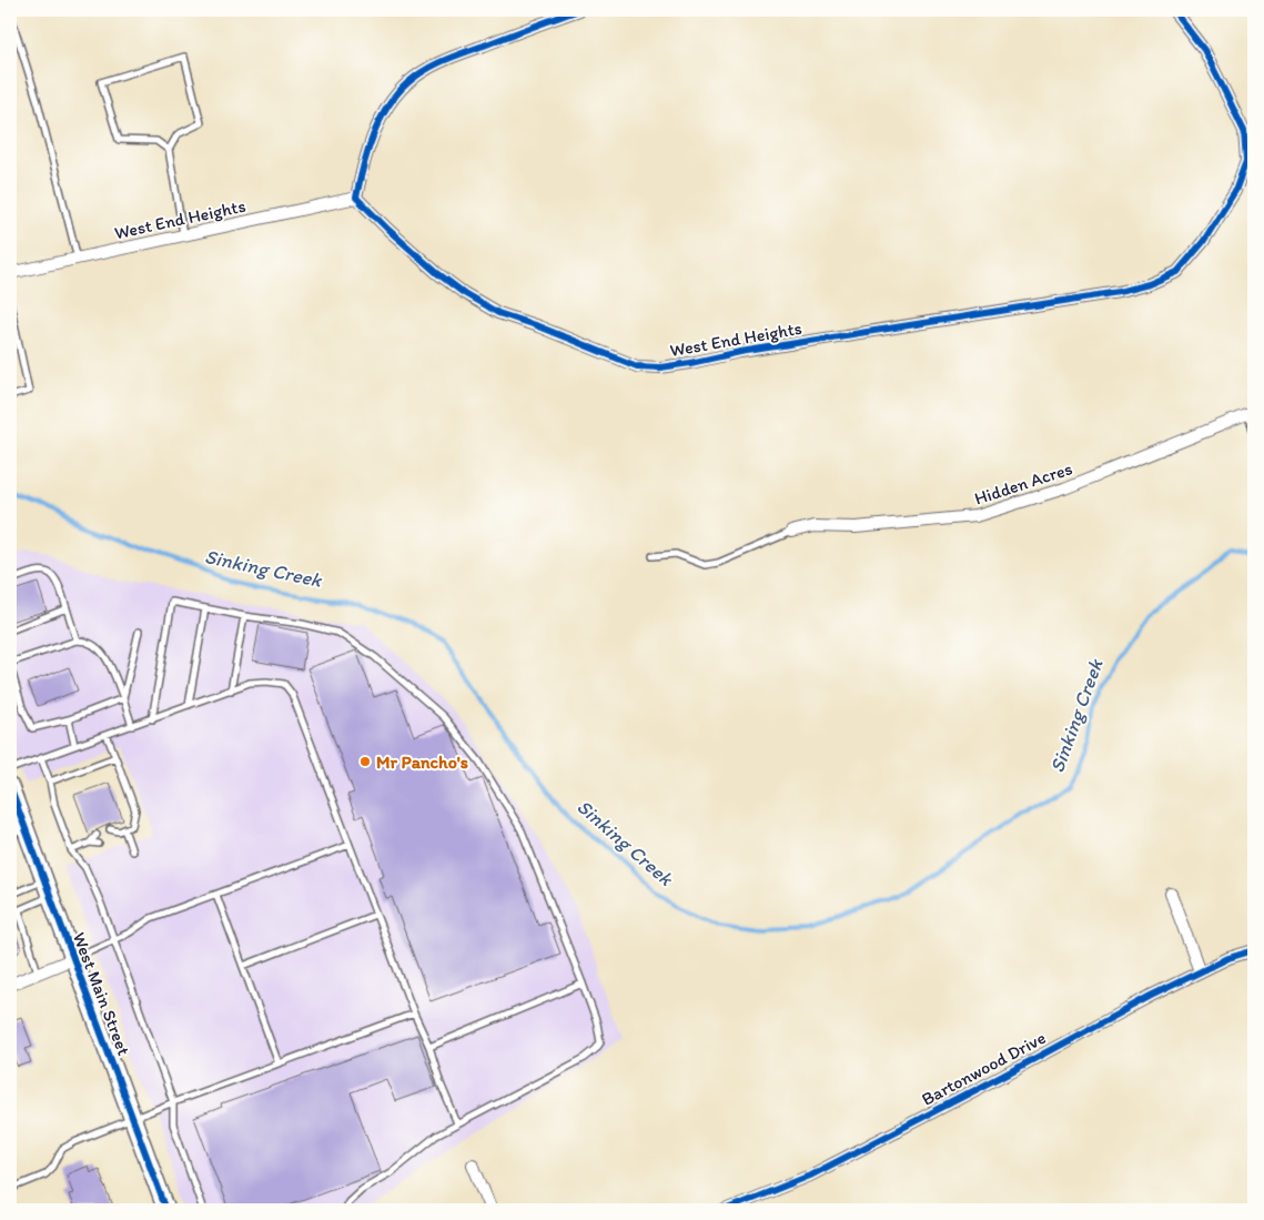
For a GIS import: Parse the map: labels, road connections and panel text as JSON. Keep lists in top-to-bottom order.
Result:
{
  "streets": {
    "main road": ["West Main Street"],
    "street": ["West End Heights", "Hidden Acres", "Bartonwood Drive"]
  },
  "water": ["Sinking Creek"],
  "places": ["Mr Pancho's"]
}
